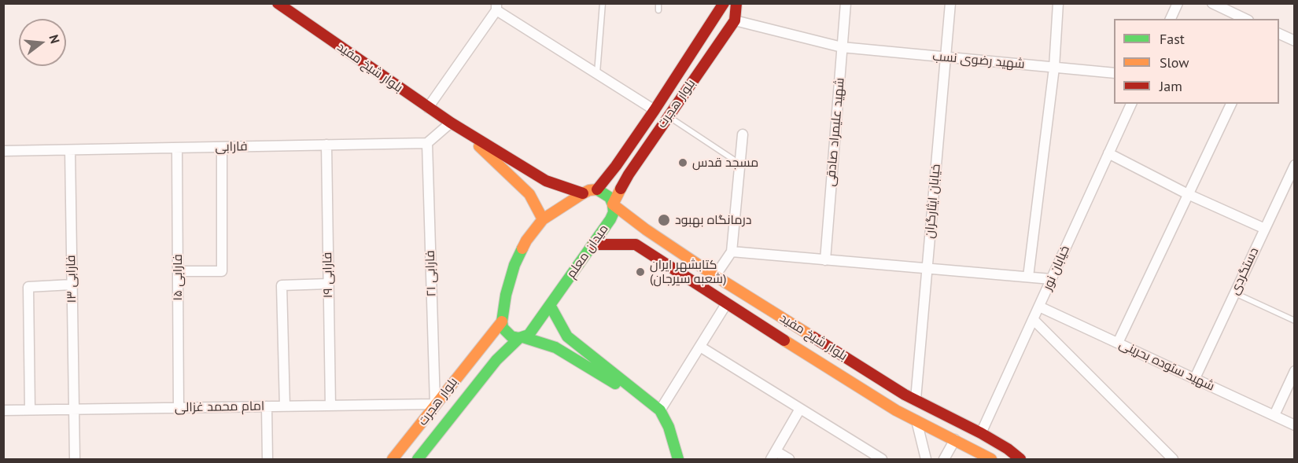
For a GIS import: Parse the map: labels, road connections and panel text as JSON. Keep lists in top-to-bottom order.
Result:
{
  "streets": {
    "street": [
      "شهید رضوی نسب",
      "بلوار شیخ مفید",
      "بلوار هجرت",
      "شهید علیمراد صادقی",
      "فارابی",
      "خیابان ایثارگران",
      "میدان معلم",
      "خیابان نور",
      "دستگردی",
      "فارابی ۲۱",
      "فارابی ۱۹",
      "فارابی ۱۵",
      "فارابی ۱۳",
      "شهید ستوده بحرینی",
      "امام محمد غزالی"
    ]
  },
  "crossings": [
    ["شهید رضوی نسب", "بلوار هجرت"],
    ["شهید رضوی نسب", "شهید علیمراد صادقی"],
    ["شهید رضوی نسب", "خیابان ایثارگران"],
    ["بلوار شیخ مفید", "بلوار هجرت"],
    ["بلوار شیخ مفید", "خیابان ایثارگران"],
    ["بلوار شیخ مفید", "میدان معلم"],
    ["بلوار شیخ مفید", "خیابان نور"],
    ["بلوار هجرت", "میدان معلم"],
    ["بلوار هجرت", "فارابی ۲۱"],
    ["بلوار هجرت", "امام محمد غزالی"],
    ["فارابی", "فارابی ۲۱"],
    ["فارابی", "فارابی ۱۹"],
    ["فارابی", "فارابی ۱۵"],
    ["فارابی", "فارابی ۱۳"],
    ["خیابان نور", "شهید ستوده بحرینی"],
    ["دستگردی", "شهید ستوده بحرینی"],
    ["فارابی ۲۱", "امام محمد غزالی"],
    ["فارابی ۱۹", "امام محمد غزالی"],
    ["فارابی ۱۵", "امام محمد غزالی"],
    ["فارابی ۱۳", "امام محمد غزالی"]
  ],
  "places": ["مسجد قدس", "درمانگاه بهبود", "کتابشهر ایران (شعبه سیرجان)"],
  "legend": ["Fast", "Slow", "Jam"],
  "north": "right"
}
